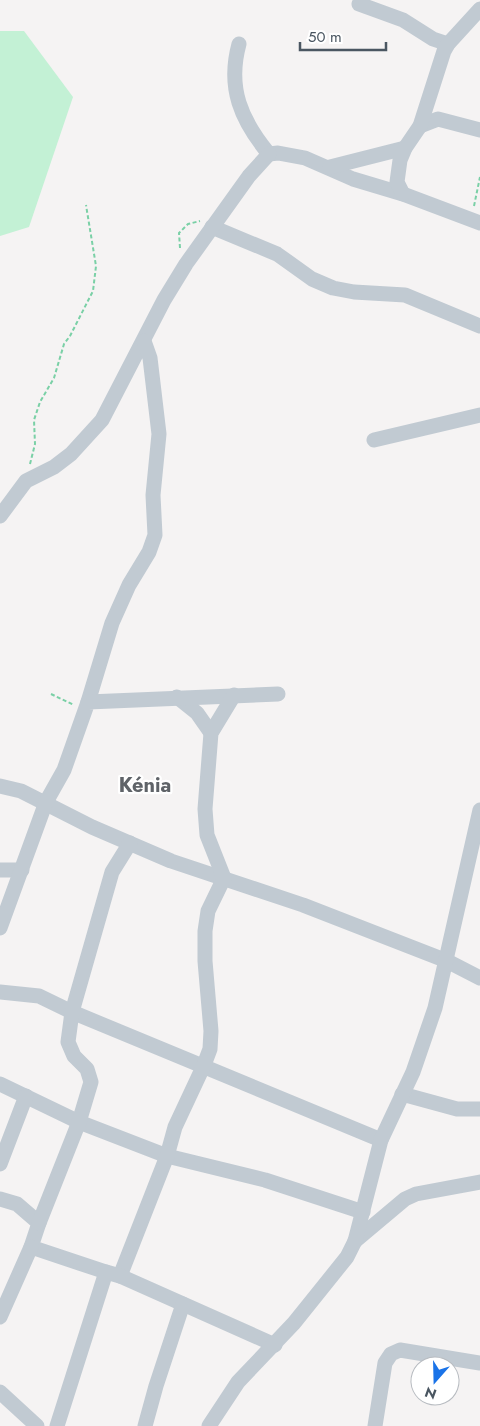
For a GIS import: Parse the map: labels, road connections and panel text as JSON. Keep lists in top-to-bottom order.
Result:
{
  "districts": ["Kénia"],
  "scale_bar": "50 m",
  "north": "bottom"
}
